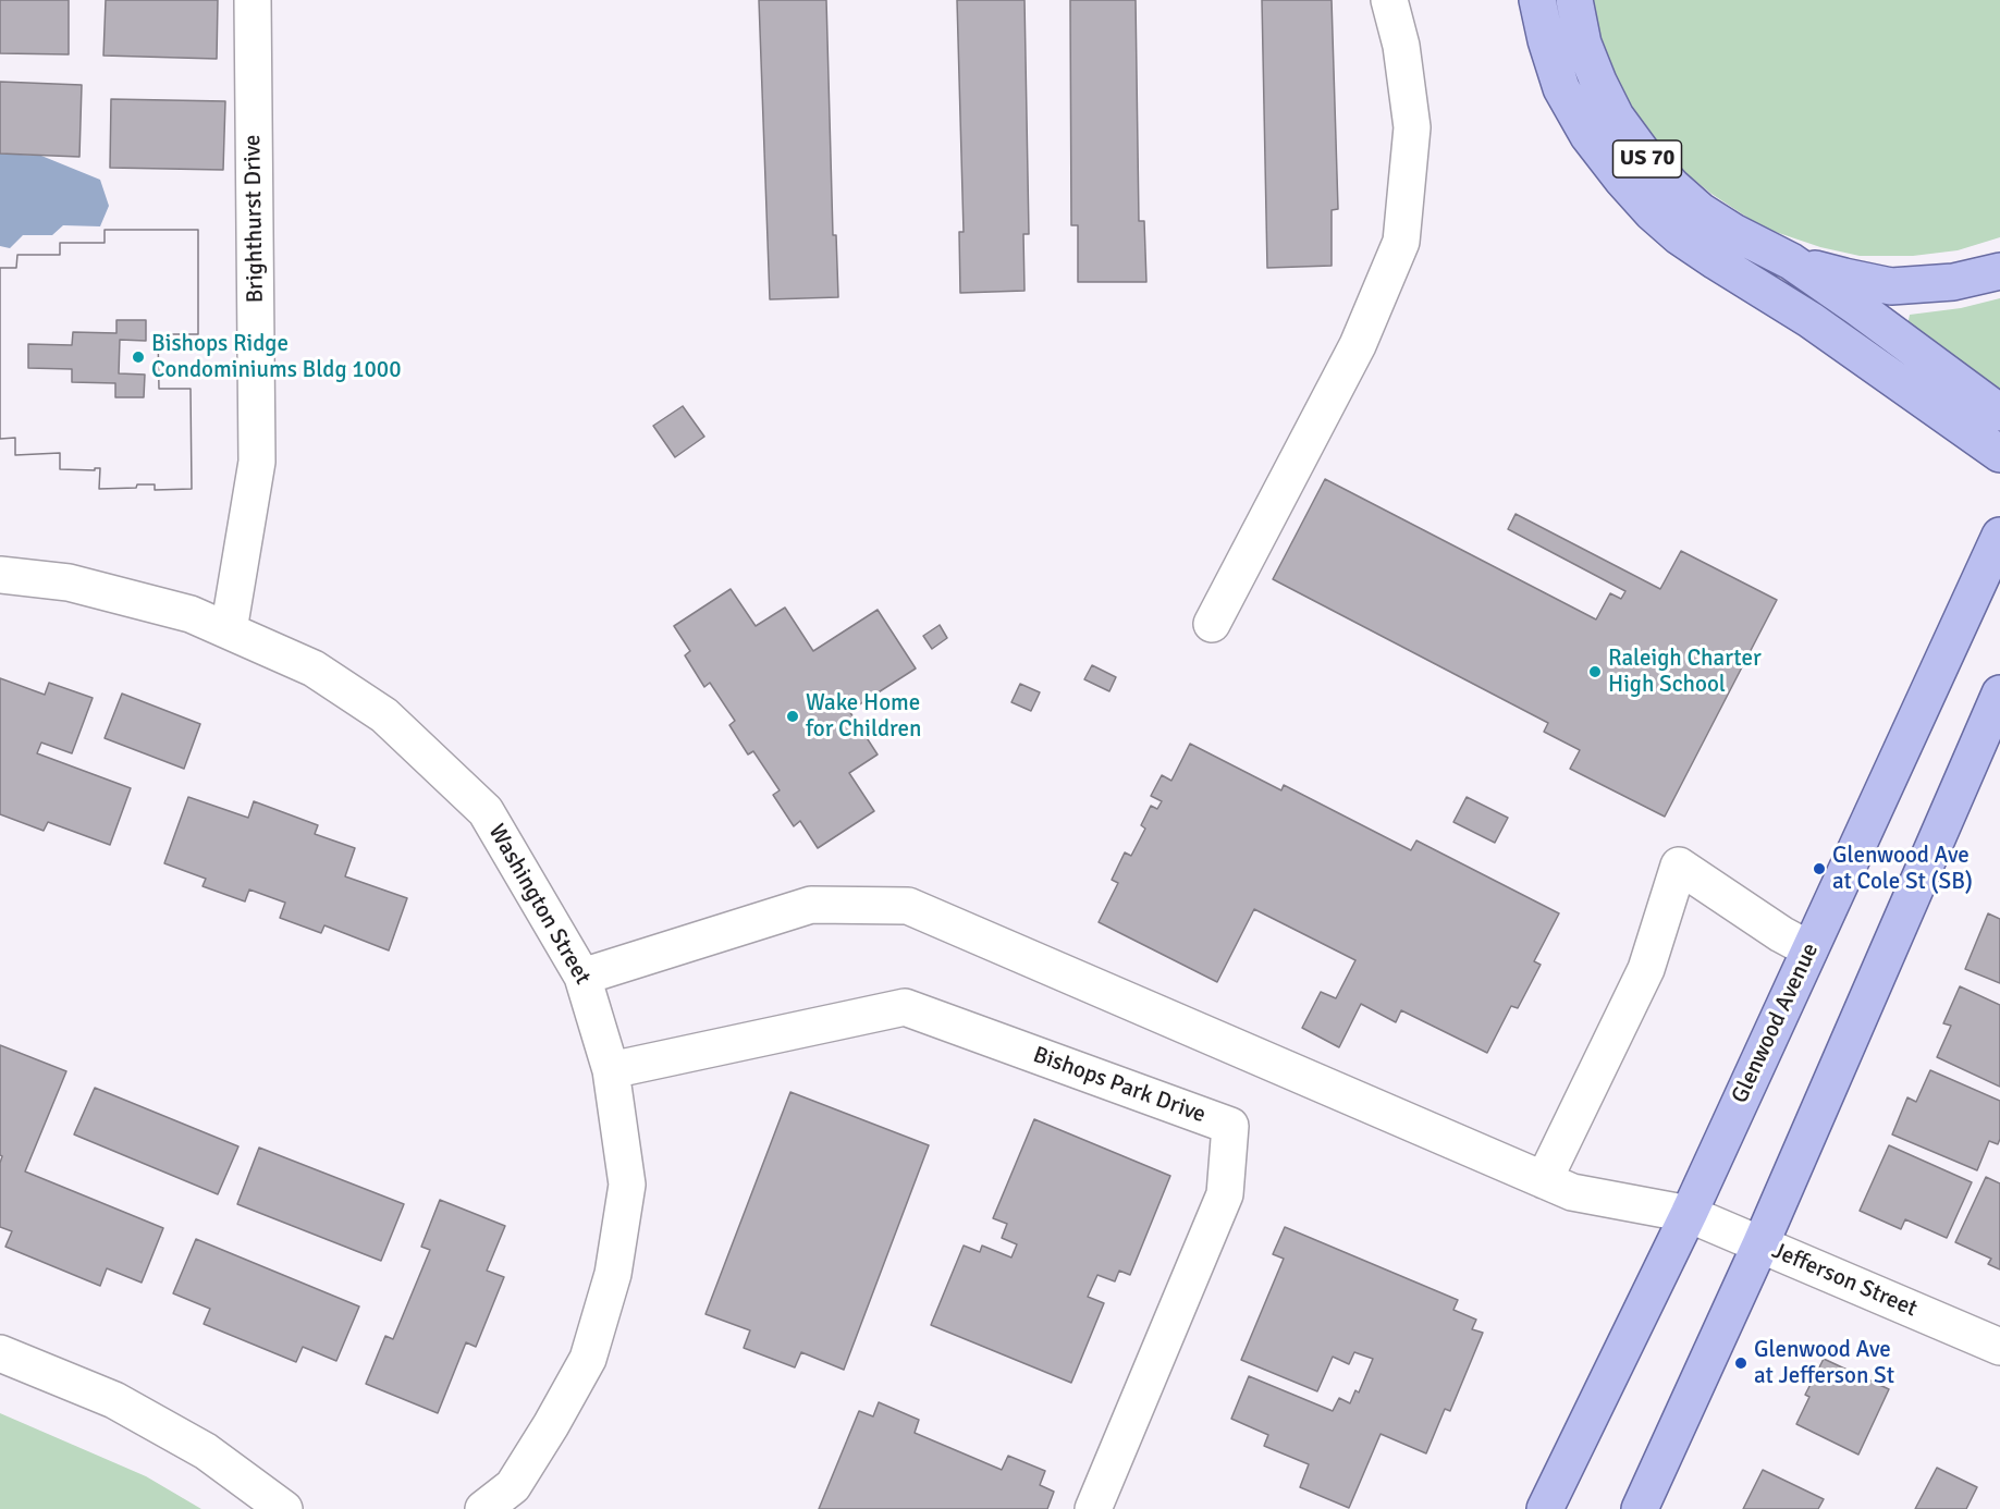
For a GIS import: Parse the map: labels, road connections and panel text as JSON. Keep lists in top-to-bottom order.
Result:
{
  "streets": {
    "main road": ["US 70", "Glenwood Avenue"],
    "street": [
      "Brighthurst Drive",
      "Washington Street",
      "Bishops Park Drive",
      "Jefferson Street"
    ]
  },
  "crossings": [
    ["Brighthurst Drive", "Washington Street"],
    ["Washington Street", "Bishops Park Drive"],
    ["Washington Street", "Jefferson Street"],
    ["Glenwood Avenue", "Jefferson Street"]
  ],
  "places": [
    "Bishops Ridge Condominiums Bldg 1000",
    "Raleigh Charter High School",
    "Wake Home for Children",
    "Glenwood Ave at Cole St (SB)",
    "Glenwood Ave at Jefferson St"
  ]
}
